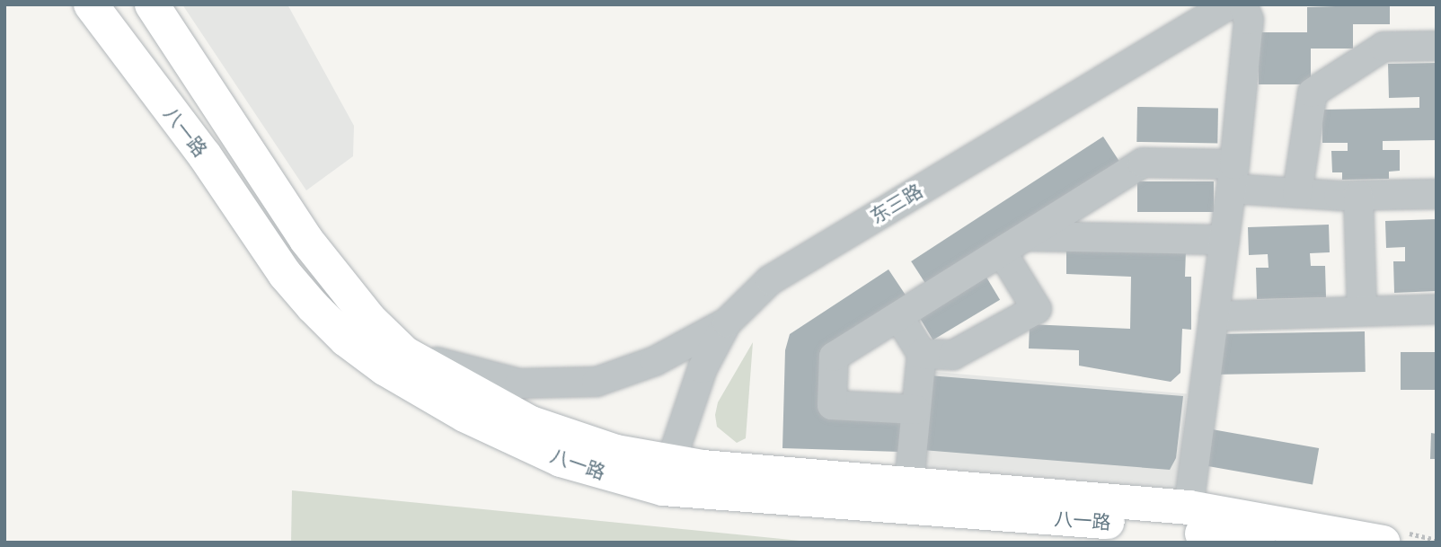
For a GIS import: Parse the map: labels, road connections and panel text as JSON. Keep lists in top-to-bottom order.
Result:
{
  "streets": {
    "main road": ["八一路"],
    "street": ["东三路"]
  },
  "crossings": [
    ["八一路", "东三路"]
  ]
}
